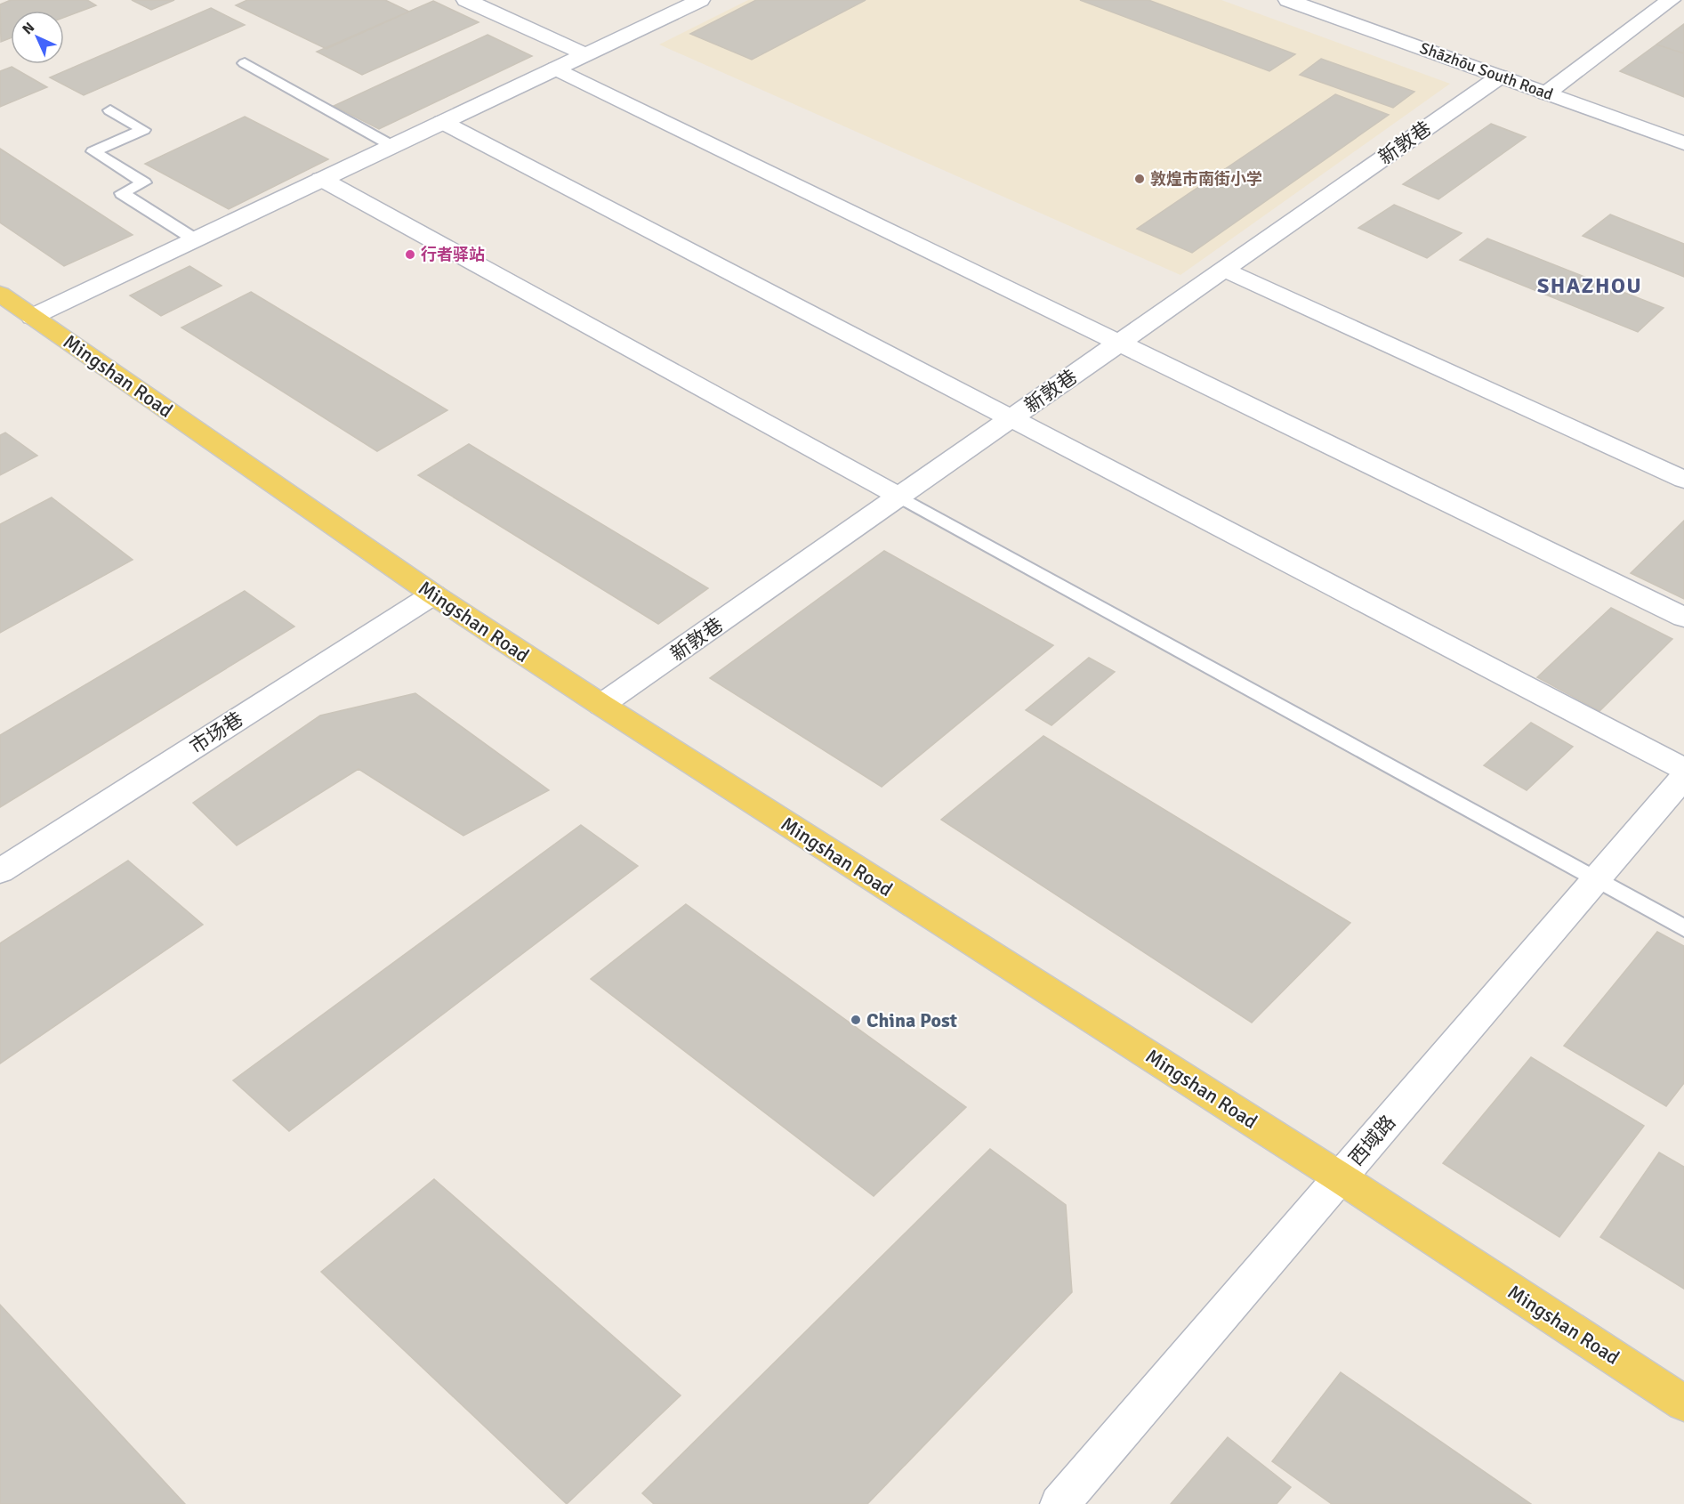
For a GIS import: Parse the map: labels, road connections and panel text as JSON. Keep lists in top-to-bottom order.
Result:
{
  "streets": {
    "main road": ["Mingshan Road"],
    "street": [
      "Shāzhōu South Road",
      "新敦巷",
      "市场巷",
      "西域路"
    ]
  },
  "crossings": [
    ["Shāzhōu South Road", "新敦巷"],
    ["新敦巷", "Mingshan Road"],
    ["Mingshan Road", "市场巷"],
    ["Mingshan Road", "西域路"]
  ],
  "districts": ["SHAZHOU"],
  "places": ["敦煌市南街小学", "行者驿站", "China Post"],
  "north": "top left"
}
